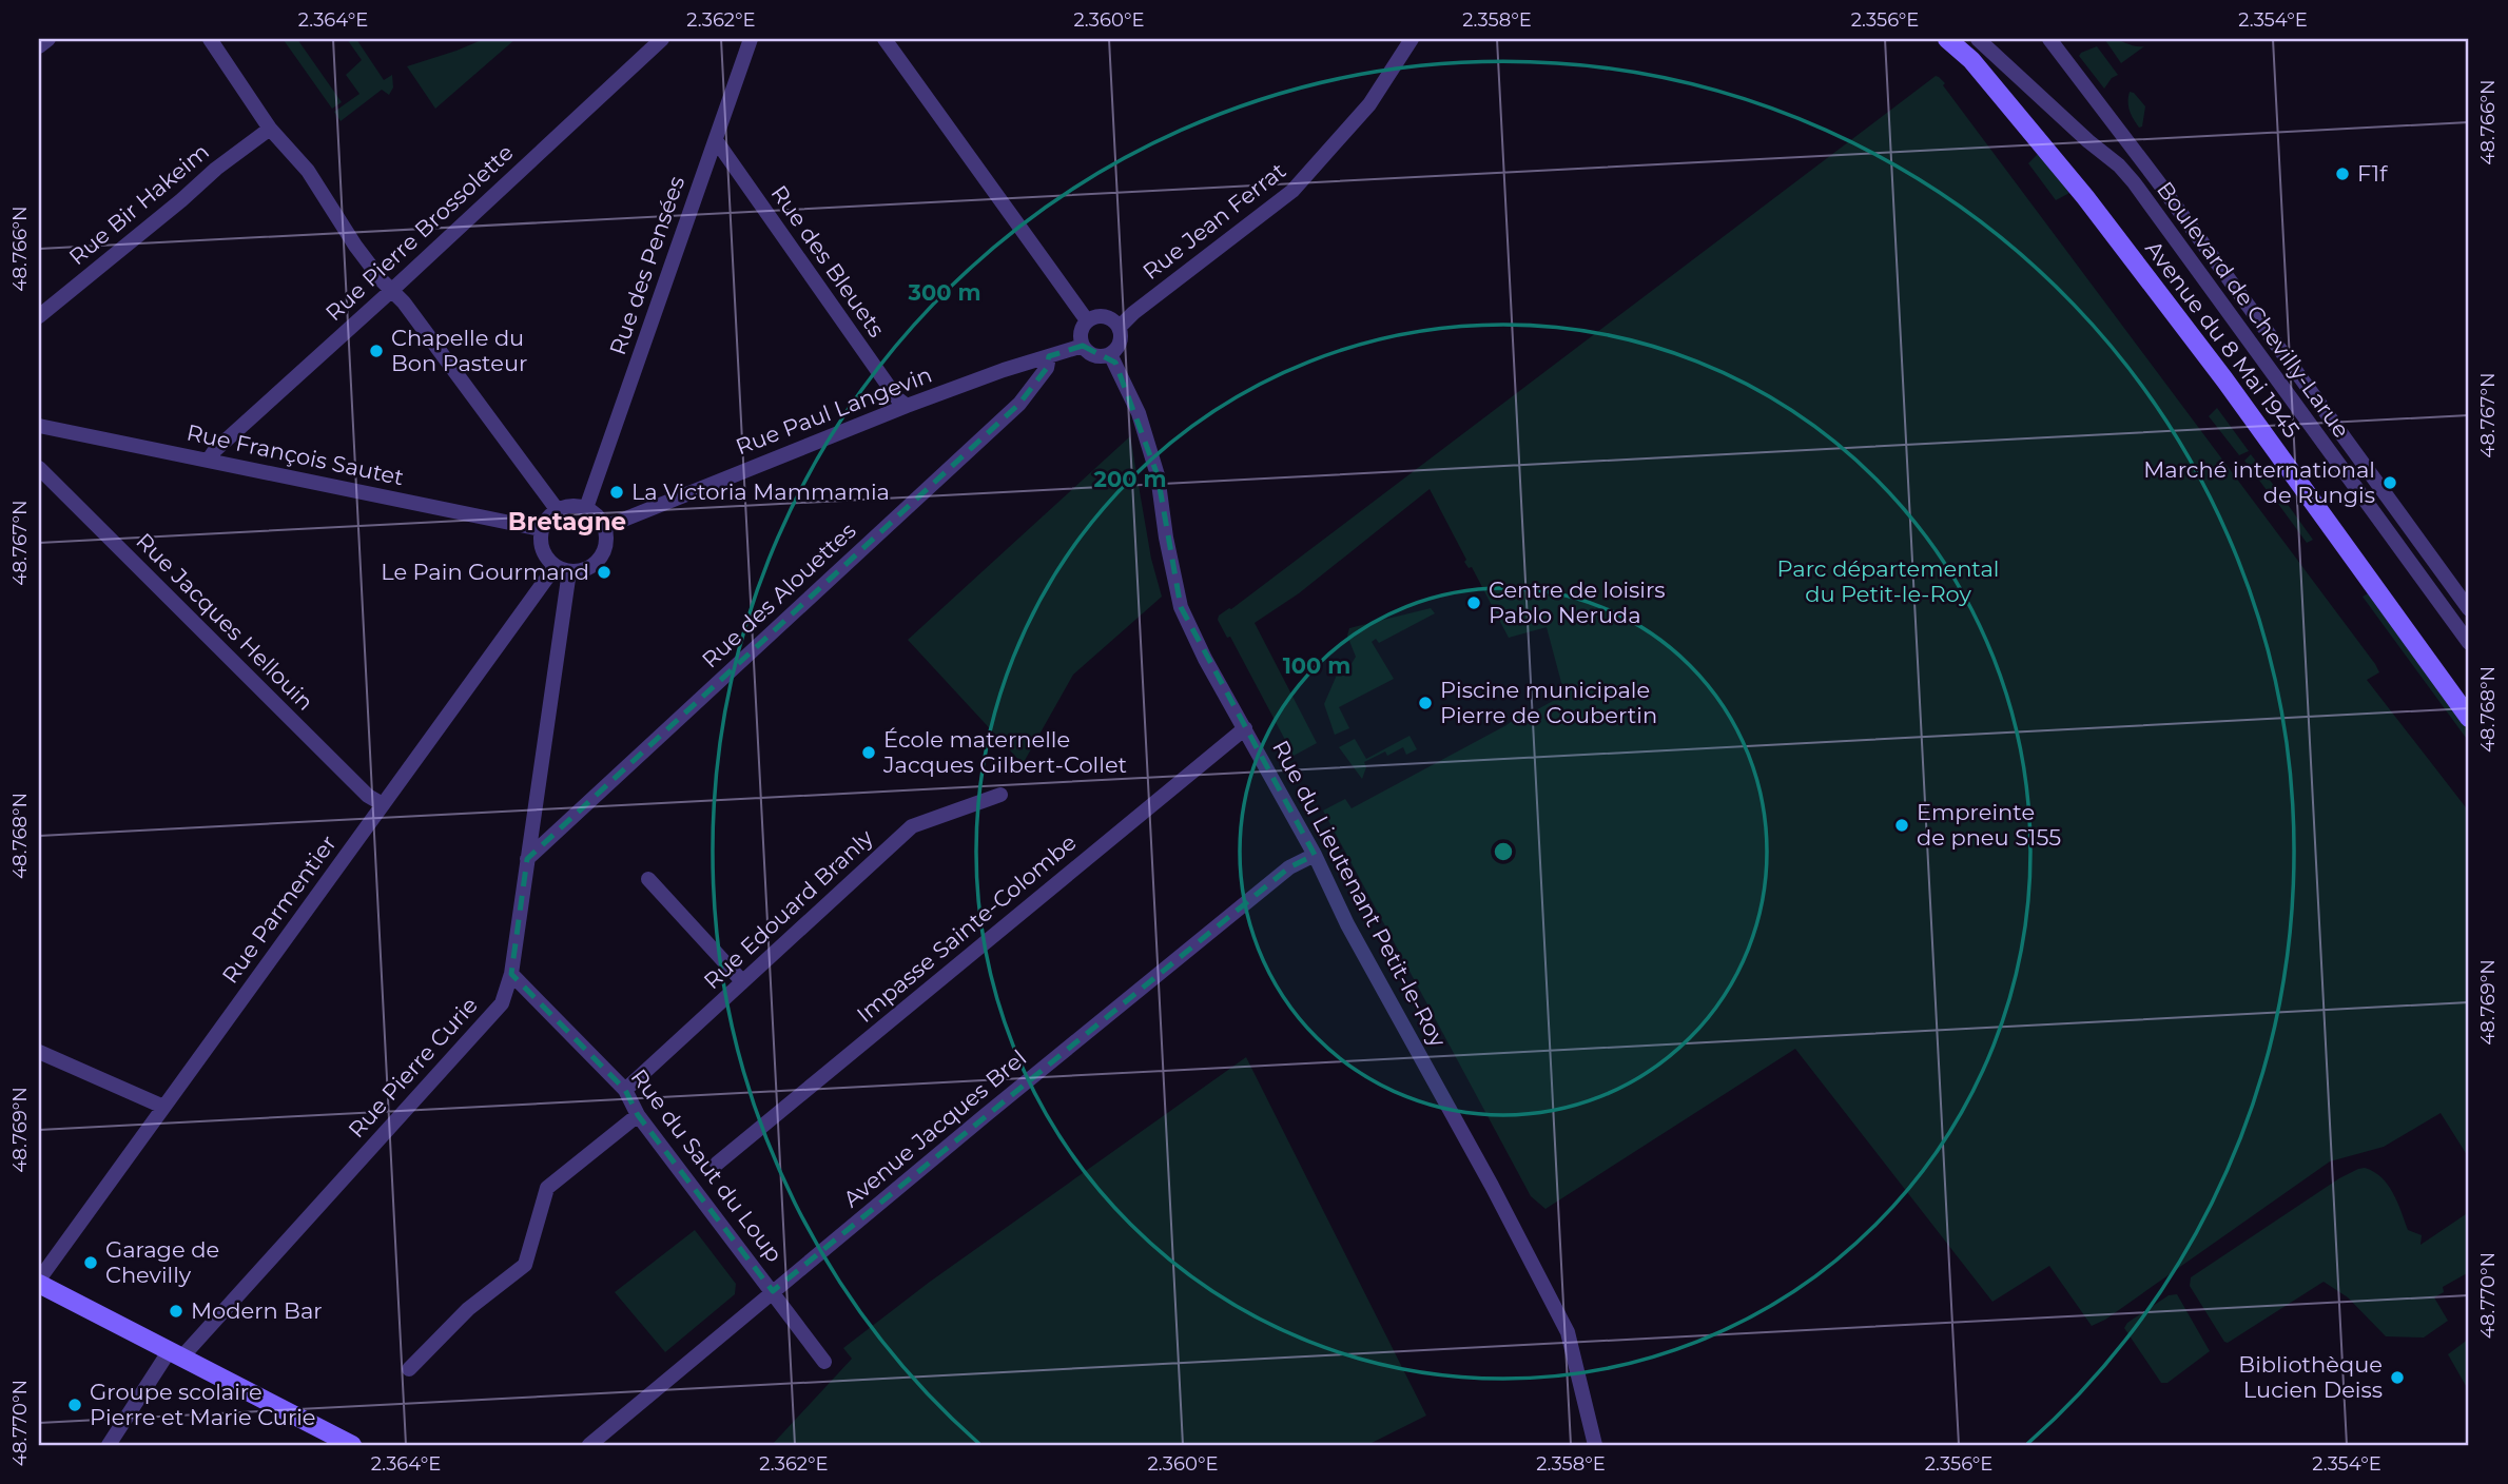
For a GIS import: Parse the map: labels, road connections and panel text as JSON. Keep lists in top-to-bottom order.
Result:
{
  "streets": {
    "main road": ["Avenue du 8 Mai 1945"],
    "street": [
      "Rue Bir Hakeim",
      "Rue Jean Ferrat",
      "Rue Pierre Brossolette",
      "Rue des Bleuets",
      "Rue des Pensées",
      "Boulevard de Chevilly-Larue",
      "Rue Paul Langevin",
      "Rue François Sautet",
      "Rue des Alouettes",
      "Rue Jacques Hellouin",
      "Rue du Lieutenant Petit-le-Roy",
      "Rue Parmentier",
      "Rue Edouard Branly",
      "Impasse Sainte-Colombe",
      "Rue Pierre Curie",
      "Avenue Jacques Brel",
      "Rue du Saut du Loup"
    ]
  },
  "crossings": [
    ["Rue Jean Ferrat", "Rue Paul Langevin"],
    ["Rue Jean Ferrat", "Rue du Lieutenant Petit-le-Roy"],
    ["Rue Pierre Brossolette", "Rue François Sautet"],
    ["Rue des Bleuets", "Rue des Pensées"],
    ["Rue des Bleuets", "Rue Paul Langevin"],
    ["Rue des Pensées", "Rue Paul Langevin"],
    ["Rue des Pensées", "Rue François Sautet"],
    ["Rue des Pensées", "Rue Parmentier"],
    ["Rue des Pensées", "Rue Pierre Curie"],
    ["Rue Paul Langevin", "Rue François Sautet"],
    ["Rue Paul Langevin", "Rue des Alouettes"],
    ["Rue Paul Langevin", "Rue du Lieutenant Petit-le-Roy"],
    ["Rue Paul Langevin", "Rue Parmentier"],
    ["Rue Paul Langevin", "Rue Pierre Curie"],
    ["Rue François Sautet", "Rue Parmentier"],
    ["Rue François Sautet", "Rue Pierre Curie"],
    ["Rue des Alouettes", "Rue Pierre Curie"],
    ["Rue Jacques Hellouin", "Rue Parmentier"],
    ["Rue du Lieutenant Petit-le-Roy", "Impasse Sainte-Colombe"],
    ["Rue du Lieutenant Petit-le-Roy", "Avenue Jacques Brel"],
    ["Rue Parmentier", "Rue Pierre Curie"],
    ["Rue Edouard Branly", "Rue du Saut du Loup"],
    ["Rue Pierre Curie", "Rue du Saut du Loup"],
    ["Avenue Jacques Brel", "Rue du Saut du Loup"]
  ],
  "districts": ["Bretagne"],
  "parks": ["Parc départemental du Petit-le-Roy"],
  "places": [
    "F1f",
    "Chapelle du Bon Pasteur",
    "Marché international de Rungis",
    "La Victoria Mammamia",
    "Le Pain Gourmand",
    "Centre de loisirs Pablo Neruda",
    "Piscine municipale Pierre de Coubertin",
    "École maternelle Jacques Gilbert-Collet",
    "Empreinte de pneu S155",
    "Garage de Chevilly",
    "Modern Bar",
    "Bibliothèque Lucien Deiss",
    "Groupe scolaire Pierre et Marie Curie"
  ],
  "coordinates": [
    "2.364°E",
    "2.362°E",
    "2.360°E",
    "2.358°E",
    "2.356°E",
    "2.354°E",
    "48.766°N",
    "48.767°N",
    "48.768°N",
    "48.769°N",
    "48.770°N"
  ],
  "rings": ["300 m", "200 m", "100 m"]
}
